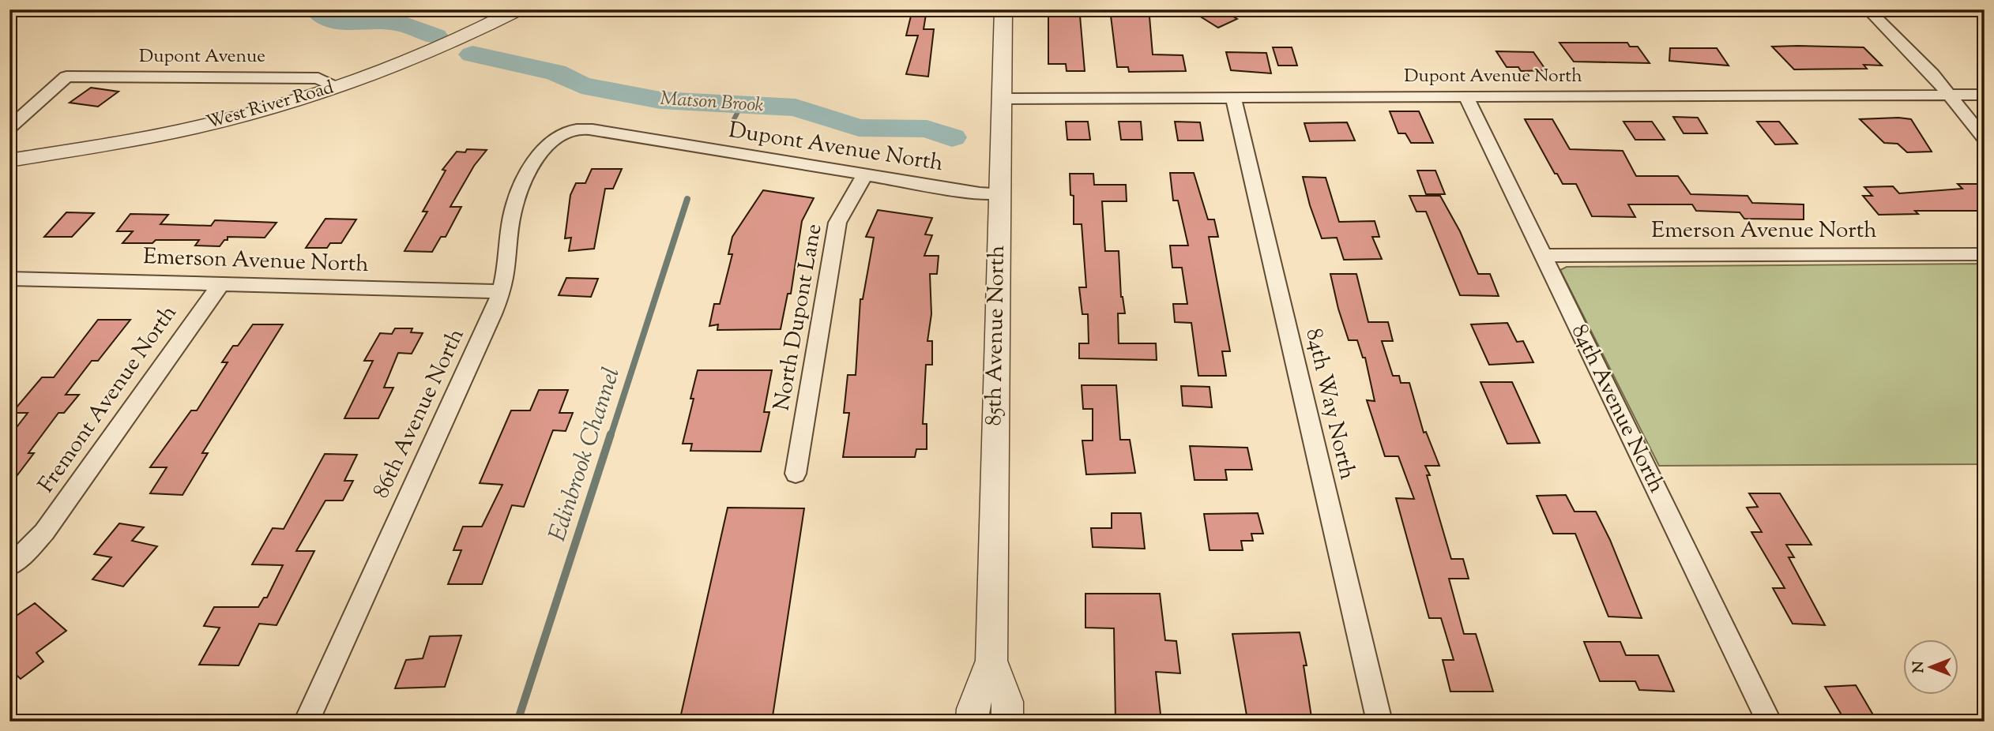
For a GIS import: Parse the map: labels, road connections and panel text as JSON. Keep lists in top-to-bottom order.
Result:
{
  "streets": {
    "street": [
      "Dupont Avenue",
      "Dupont Avenue North",
      "West River Road",
      "Emerson Avenue North",
      "North Dupont Lane",
      "85th Avenue North",
      "Fremont Avenue North",
      "84th Way North",
      "84th Avenue North",
      "86th Avenue North"
    ]
  },
  "crossings": [
    ["Dupont Avenue", "West River Road"],
    ["Dupont Avenue North", "North Dupont Lane"],
    ["Dupont Avenue North", "85th Avenue North"],
    ["Dupont Avenue North", "84th Way North"],
    ["Dupont Avenue North", "84th Avenue North"],
    ["Dupont Avenue North", "86th Avenue North"],
    ["Emerson Avenue North", "Fremont Avenue North"],
    ["Emerson Avenue North", "84th Avenue North"],
    ["Emerson Avenue North", "86th Avenue North"]
  ],
  "water": ["Matson Brook", "Edinbrook Channel"],
  "north": "left"
}
